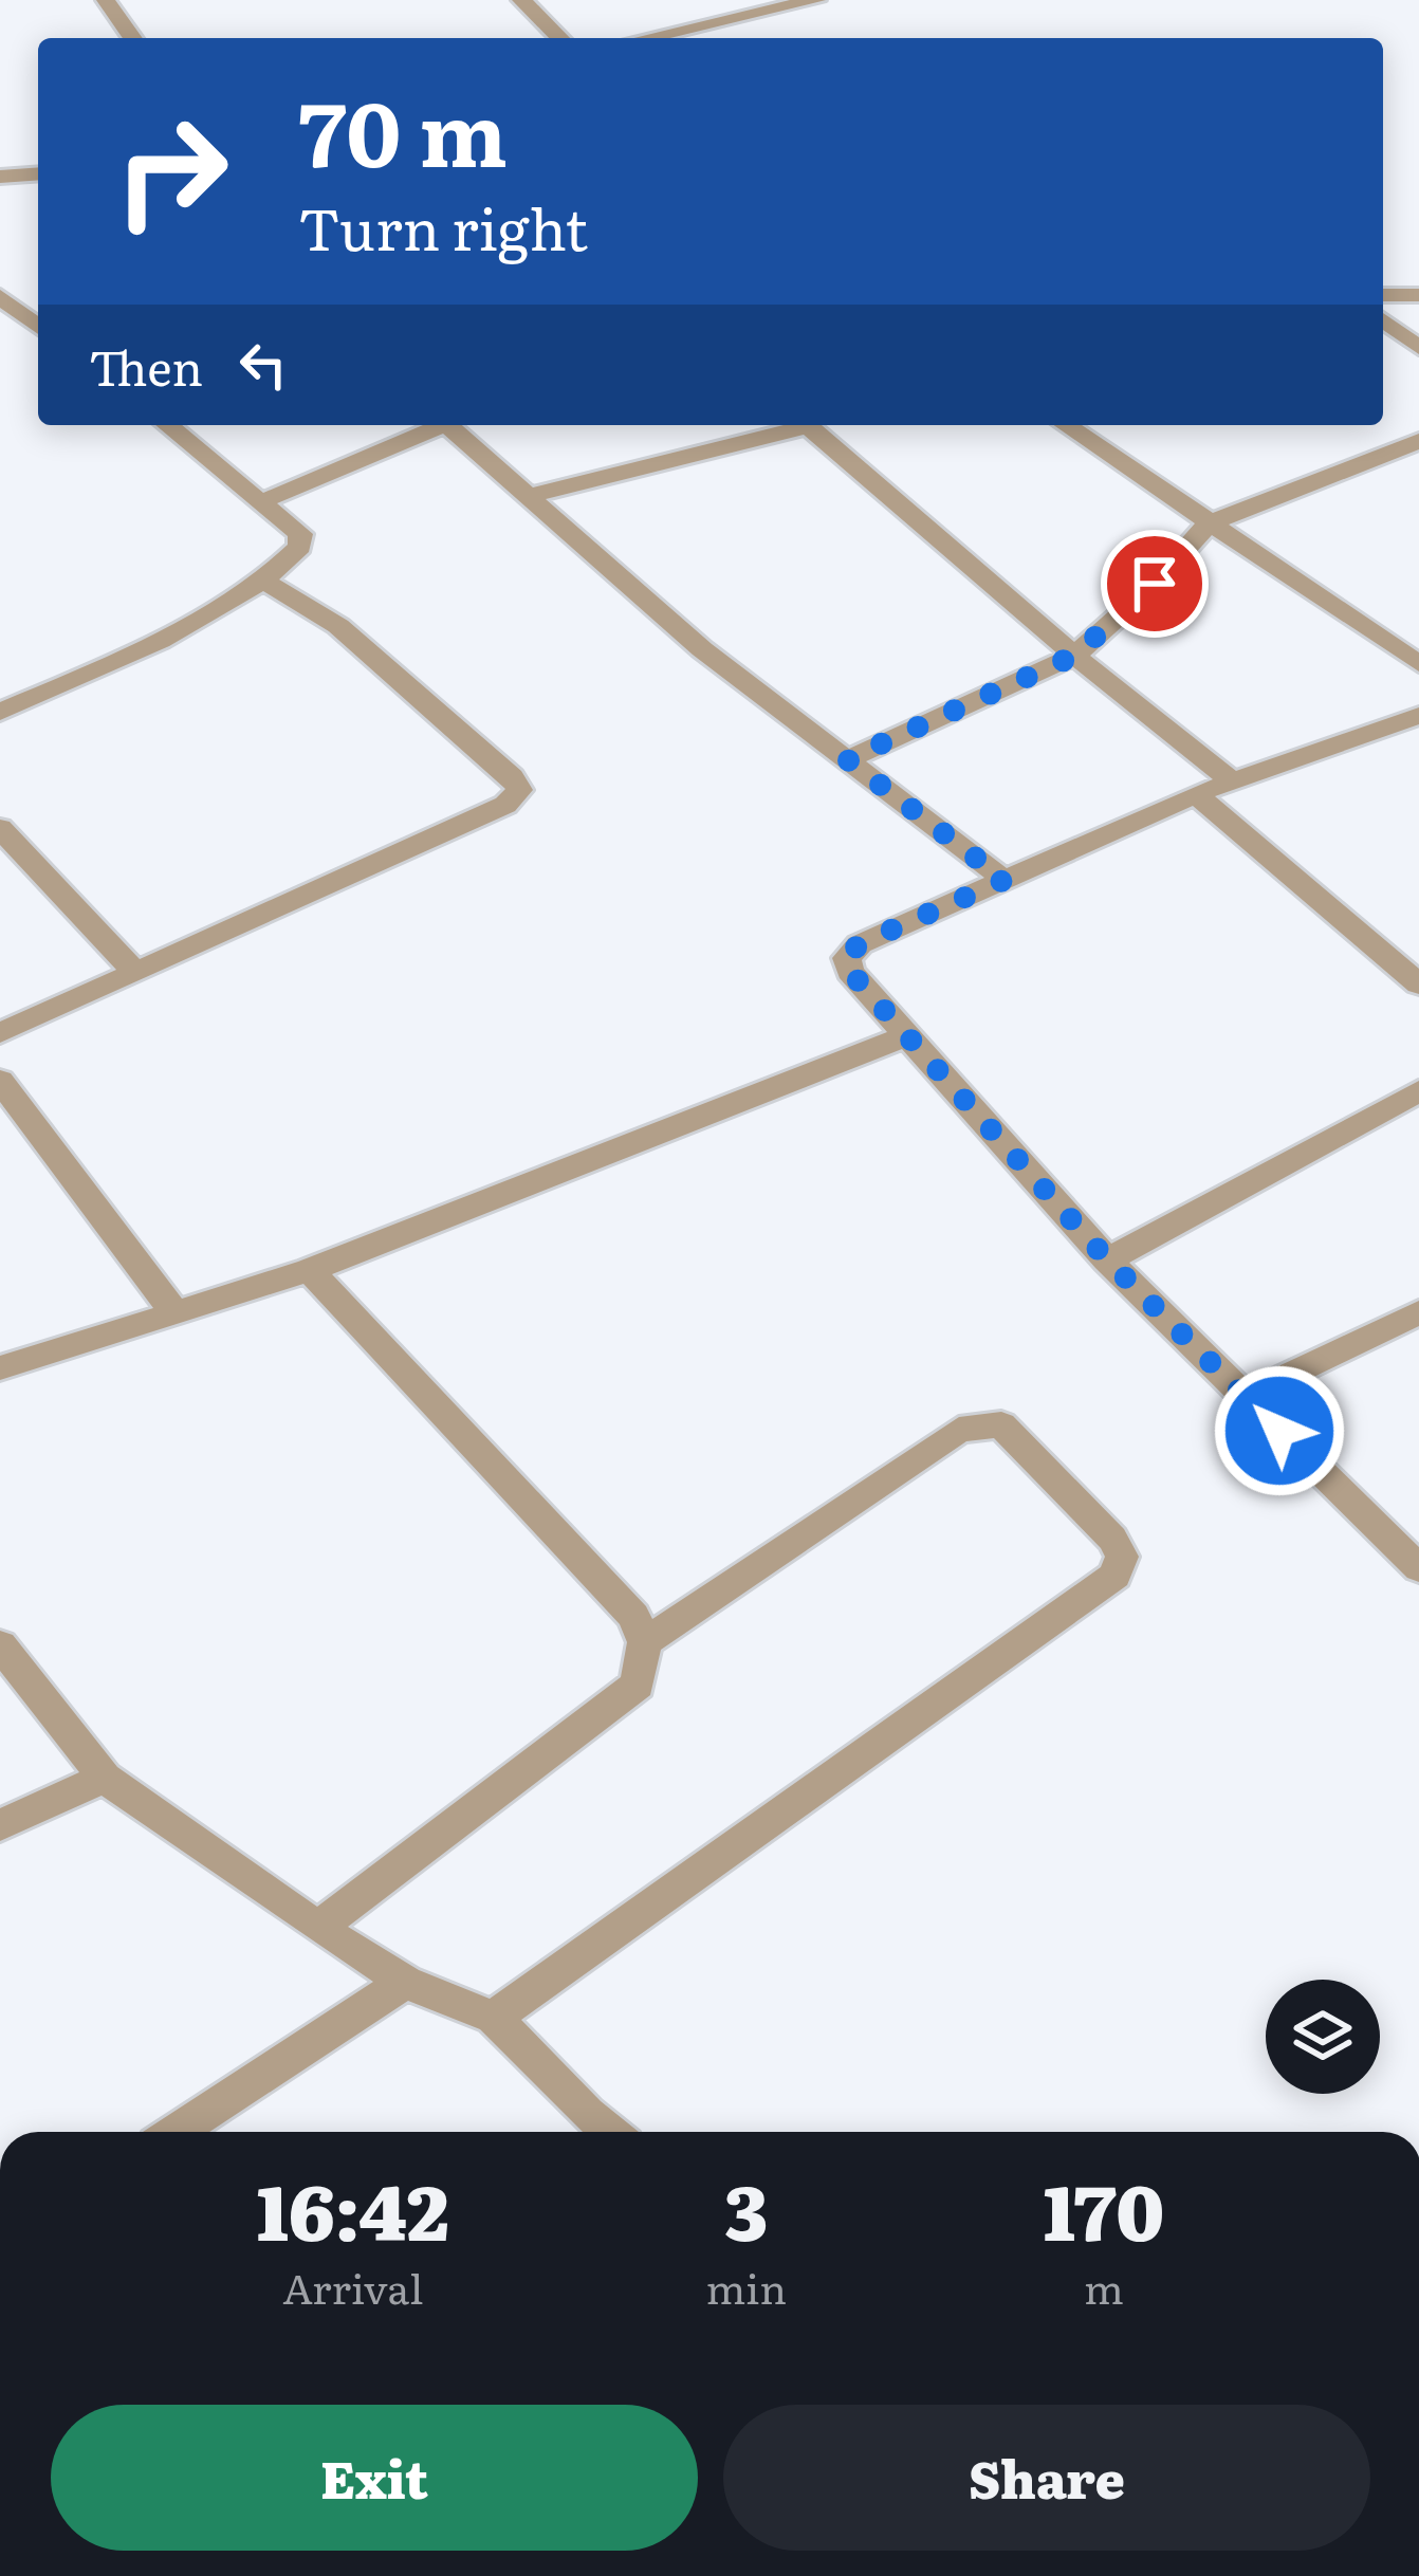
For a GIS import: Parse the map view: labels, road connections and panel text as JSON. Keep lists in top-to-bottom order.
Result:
{
  "page": {
    "turn": ["70 m", "Turn right"],
    "then": "Then",
    "eta": [
      "16:42",
      "Arrival",
      "3",
      "min",
      "170",
      "m"
    ],
    "buttons": ["Exit", "Share"]
  }
}
